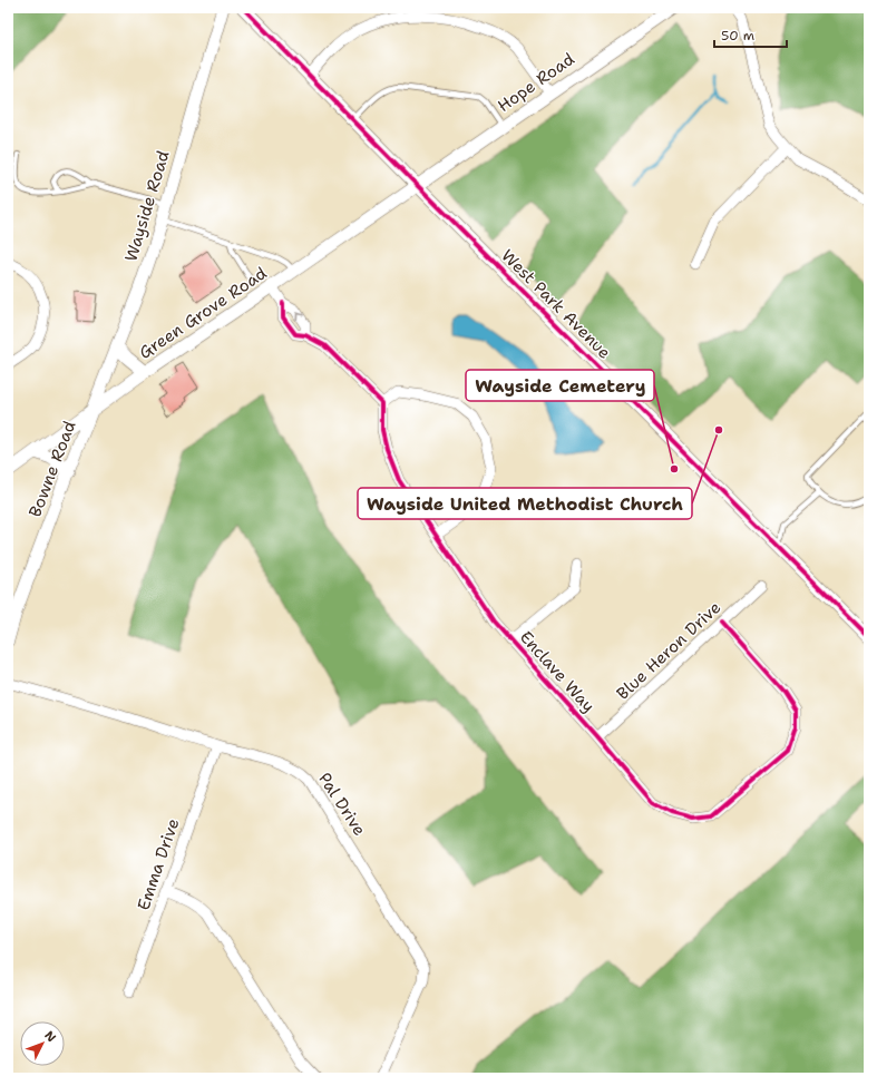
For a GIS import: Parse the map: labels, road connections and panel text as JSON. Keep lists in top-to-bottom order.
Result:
{
  "streets": {
    "street": [
      "Hope Road",
      "Wayside Road",
      "West Park Avenue",
      "Green Grove Road",
      "Bowne Road",
      "Blue Heron Drive",
      "Enclave Way",
      "Pal Drive",
      "Emma Drive"
    ]
  },
  "crossings": [
    ["Hope Road", "West Park Avenue"],
    ["Hope Road", "Green Grove Road"],
    ["Wayside Road", "Green Grove Road"],
    ["Wayside Road", "Bowne Road"],
    ["West Park Avenue", "Green Grove Road"],
    ["Green Grove Road", "Bowne Road"],
    ["Blue Heron Drive", "Enclave Way"],
    ["Pal Drive", "Emma Drive"]
  ],
  "places": ["Wayside United Methodist Church", "Wayside Cemetery"],
  "scale_bar": "50 m",
  "north": "top right"
}
